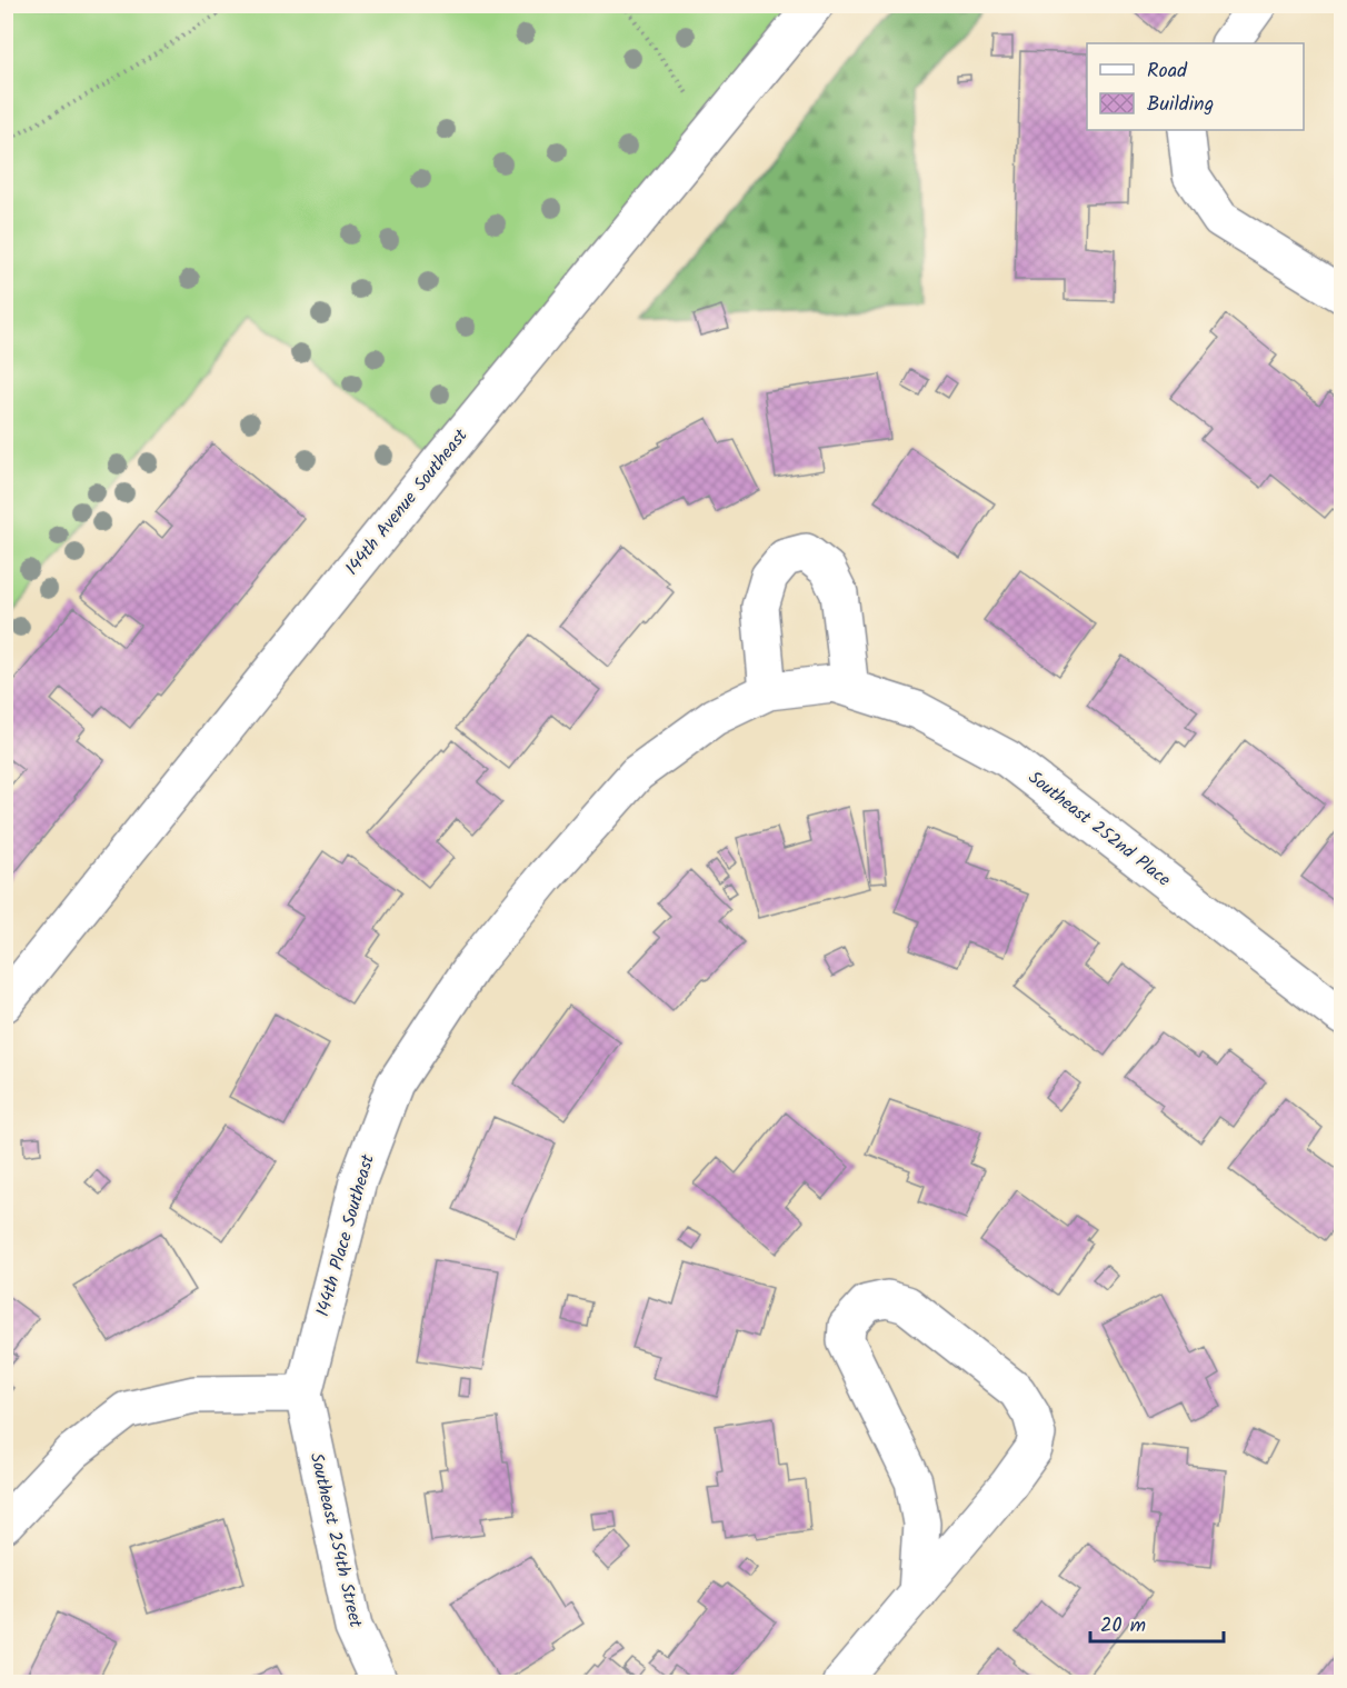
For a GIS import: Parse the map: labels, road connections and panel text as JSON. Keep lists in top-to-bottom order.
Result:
{
  "streets": {
    "street": [
      "144th Avenue Southeast",
      "Southeast 252nd Place",
      "144th Place Southeast",
      "Southeast 254th Street"
    ]
  },
  "crossings": [
    ["Southeast 252nd Place", "144th Place Southeast"],
    ["144th Place Southeast", "Southeast 254th Street"]
  ],
  "legend": ["Road", "Building"],
  "scale_bar": "20 m"
}
